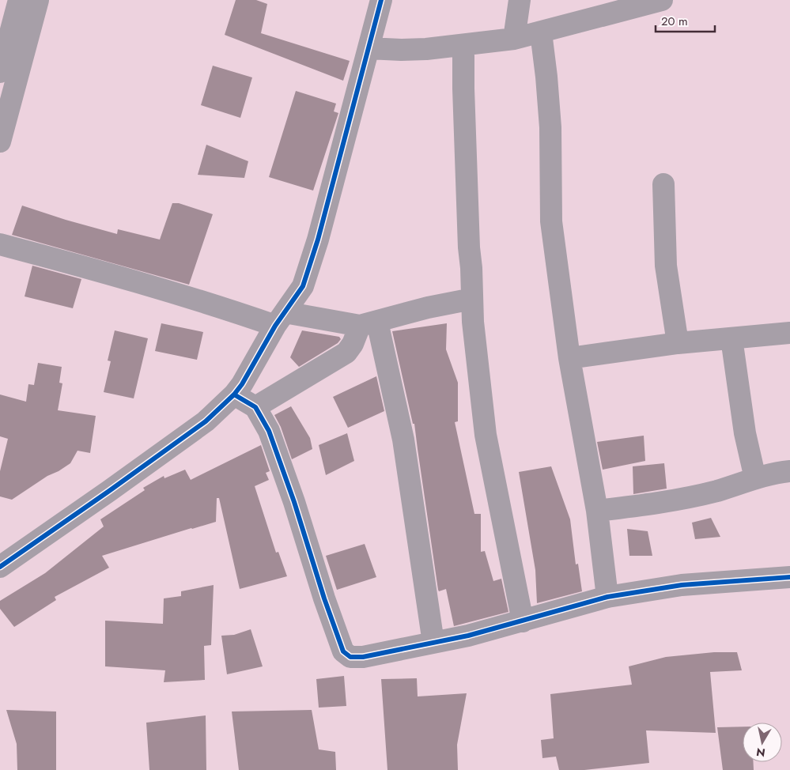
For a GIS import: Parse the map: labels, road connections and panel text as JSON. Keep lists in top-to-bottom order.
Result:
{
  "scale_bar": "20 m",
  "north": "bottom"
}
